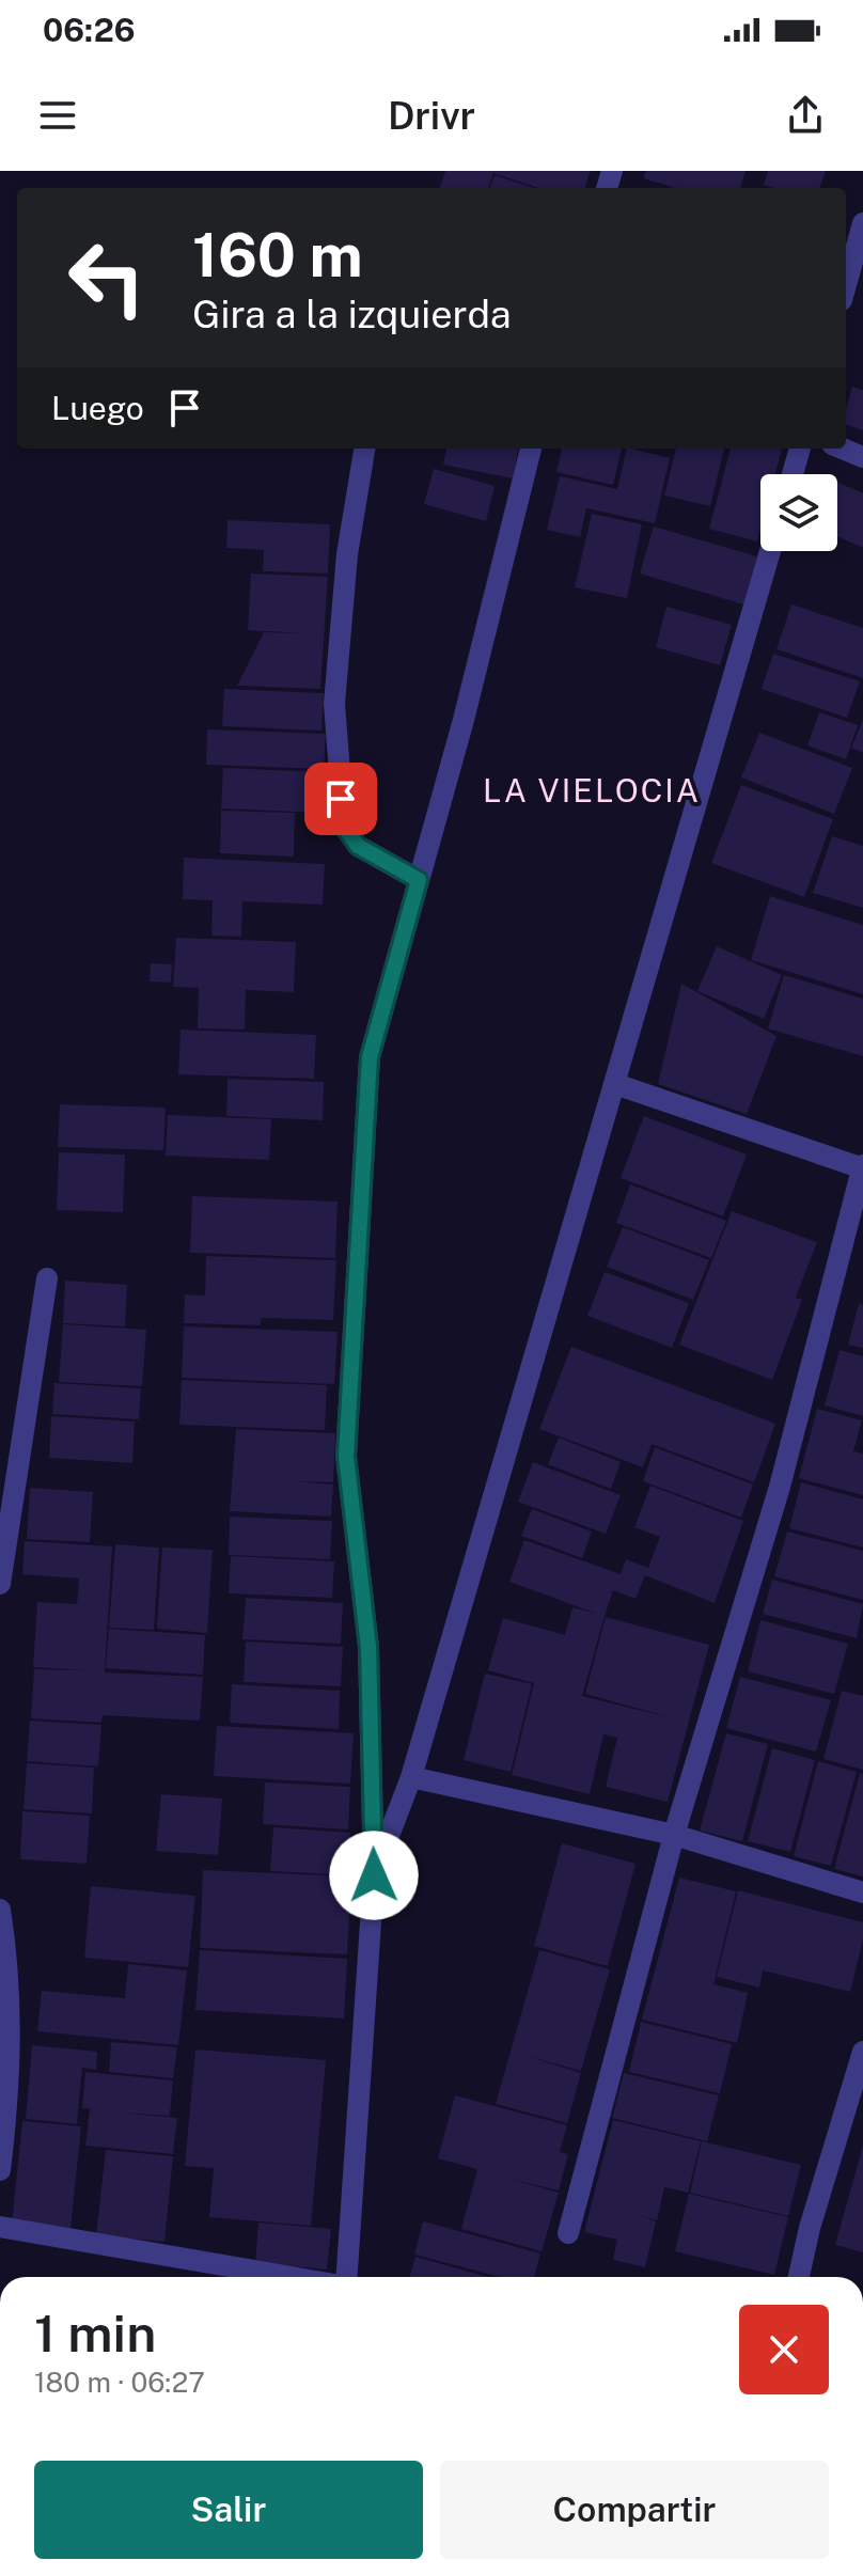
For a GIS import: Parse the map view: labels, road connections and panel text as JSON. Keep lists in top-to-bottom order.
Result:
{
  "districts": ["LA VIELOCIA"],
  "page": {
    "status": "06:26",
    "header": "Drivr",
    "turn": ["160 m", "Gira a la izquierda"],
    "then": "Luego",
    "heading": ["1 min", "180 m · 06:27"],
    "buttons": ["Salir", "Compartir"]
  }
}
